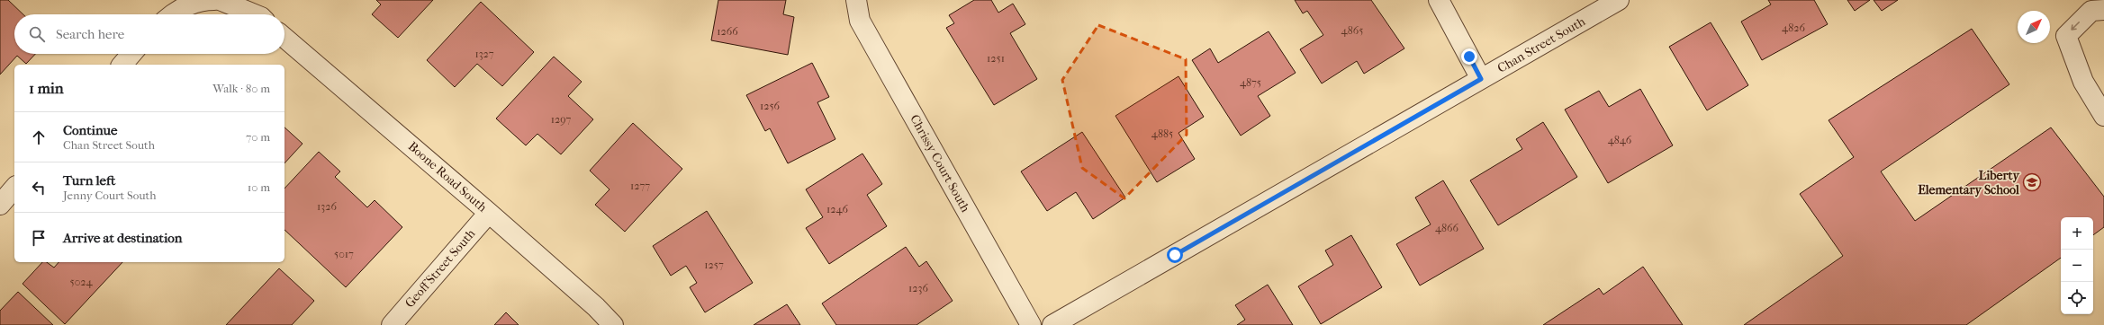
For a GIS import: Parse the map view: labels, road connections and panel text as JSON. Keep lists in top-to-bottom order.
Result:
{
  "streets": {
    "street": [
      "Chan Street South",
      "Chrissy Court South",
      "Boone Road South",
      "Geoff Street South"
    ]
  },
  "crossings": [
    ["Boone Road South", "Geoff Street South"]
  ],
  "places": {
    "school or university": ["Liberty Elementary School"]
  },
  "house_numbers": [
    "4826",
    "4865",
    "1266",
    "1327",
    "1251",
    "4875",
    "1256",
    "1297",
    "4885",
    "4846",
    "1277",
    "1326",
    "1246",
    "4866",
    "5017",
    "1257",
    "5024",
    "1236"
  ],
  "north": "top right",
  "page": {
    "search": "Search here",
    "heading": ["1 min", "Walk · 80 m"],
    "list": [
      ["Continue", "Chan Street South", "70 m"],
      ["Turn left", "Jenny Court South", "10 m"],
      "Arrive at destination"
    ],
    "map_buttons": ["+", "−"]
  }
}
